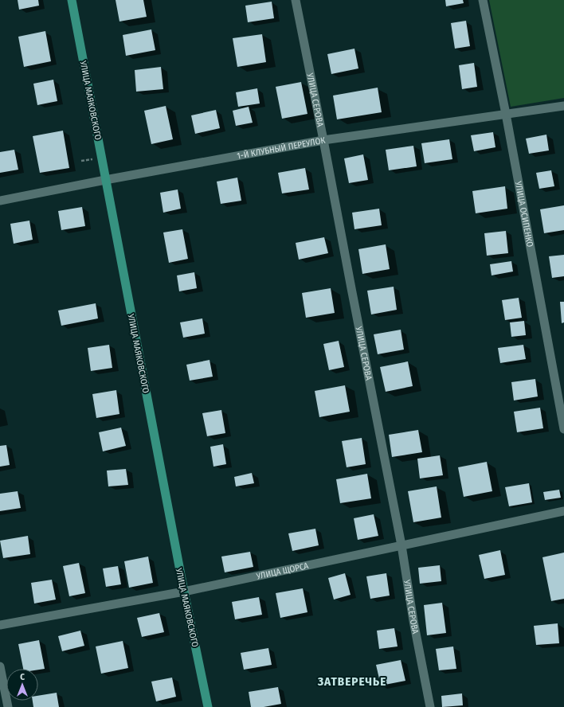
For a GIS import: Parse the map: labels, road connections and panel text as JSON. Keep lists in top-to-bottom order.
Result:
{
  "streets": {
    "main road": ["УЛИЦА МАЯКОВСКОГО"],
    "street": [
      "УЛИЦА СЕРОВА",
      "1-Й КЛУБНЫЙ ПЕРЕУЛОК",
      "УЛИЦА ОСИПЕНКО",
      "УЛИЦА ЩОРСА"
    ]
  },
  "crossings": [
    ["УЛИЦА МАЯКОВСКОГО", "1-Й КЛУБНЫЙ ПЕРЕУЛОК"],
    ["УЛИЦА МАЯКОВСКОГО", "УЛИЦА ЩОРСА"],
    ["УЛИЦА СЕРОВА", "1-Й КЛУБНЫЙ ПЕРЕУЛОК"],
    ["УЛИЦА СЕРОВА", "УЛИЦА ЩОРСА"],
    ["1-Й КЛУБНЫЙ ПЕРЕУЛОК", "УЛИЦА ОСИПЕНКО"]
  ],
  "districts": ["ЗАТВЕРЕЧЬЕ"],
  "north": "top"
}
